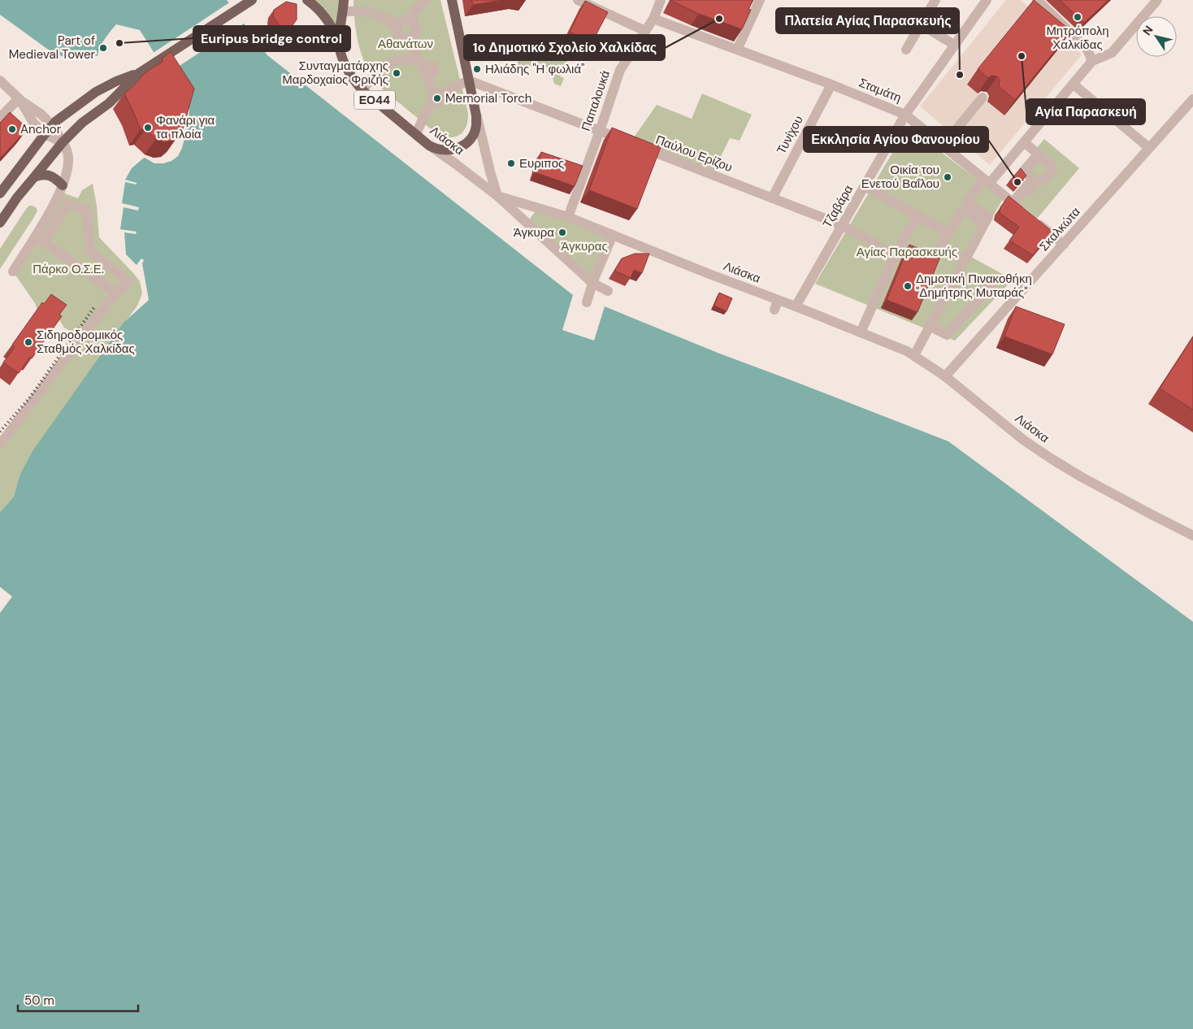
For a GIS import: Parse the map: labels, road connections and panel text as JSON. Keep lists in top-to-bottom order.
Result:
{
  "streets": {
    "main road": ["ΕΟ44", "Λιάσκα"],
    "street": [
      "Σταμάτη",
      "Παπαλουκά",
      "Τυνίχου",
      "Παύλου Ερίζου",
      "Τζαβάρα",
      "Σκαλκώτα"
    ]
  },
  "crossings": [
    ["Σταμάτη", "Παπαλουκά"],
    ["Σταμάτη", "Τυνίχου"],
    ["Σταμάτη", "Τζαβάρα"],
    ["ΕΟ44", "Λιάσκα"],
    ["ΕΟ44", "Παύλου Ερίζου"],
    ["Παπαλουκά", "Λιάσκα"],
    ["Παπαλουκά", "Παύλου Ερίζου"],
    ["Τυνίχου", "Παύλου Ερίζου"],
    ["Λιάσκα", "Τζαβάρα"],
    ["Λιάσκα", "Σκαλκώτα"],
    ["Παύλου Ερίζου", "Τζαβάρα"]
  ],
  "parks": [
    "Αθανάτων",
    "Άγκυρας",
    "Αγίας Παρασκευής",
    "Πάρκο Ο.Σ.Ε."
  ],
  "places": [
    "Μητρόπολη Χαλκίδας",
    "1ο Δημοτικό Σχολείο Χαλκίδας",
    "Euripus bridge control",
    "Part of Medieval Tower",
    "Αγία Παρασκευή",
    "Ηλιάδης \"Η φωλιά\"",
    "Συνταγματάρχης Μαρδοχαίος Φριζής",
    "Πλατεία Αγίας Παρασκευής",
    "Memorial Torch",
    "Φανάρι για τα πλοία",
    "Anchor",
    "Ευριπος",
    "Οικία του Ενετού Βαΐλου",
    "Εκκλησία Αγίου Φανουρίου",
    "Άγκυρα",
    "Δημοτική Πινακοθήκη \"Δημήτρης Μυταράς\"",
    "Σιδηροδρομικός Σταθμός Χαλκίδας"
  ],
  "scale_bar": "50 m",
  "north": "top left"
}
